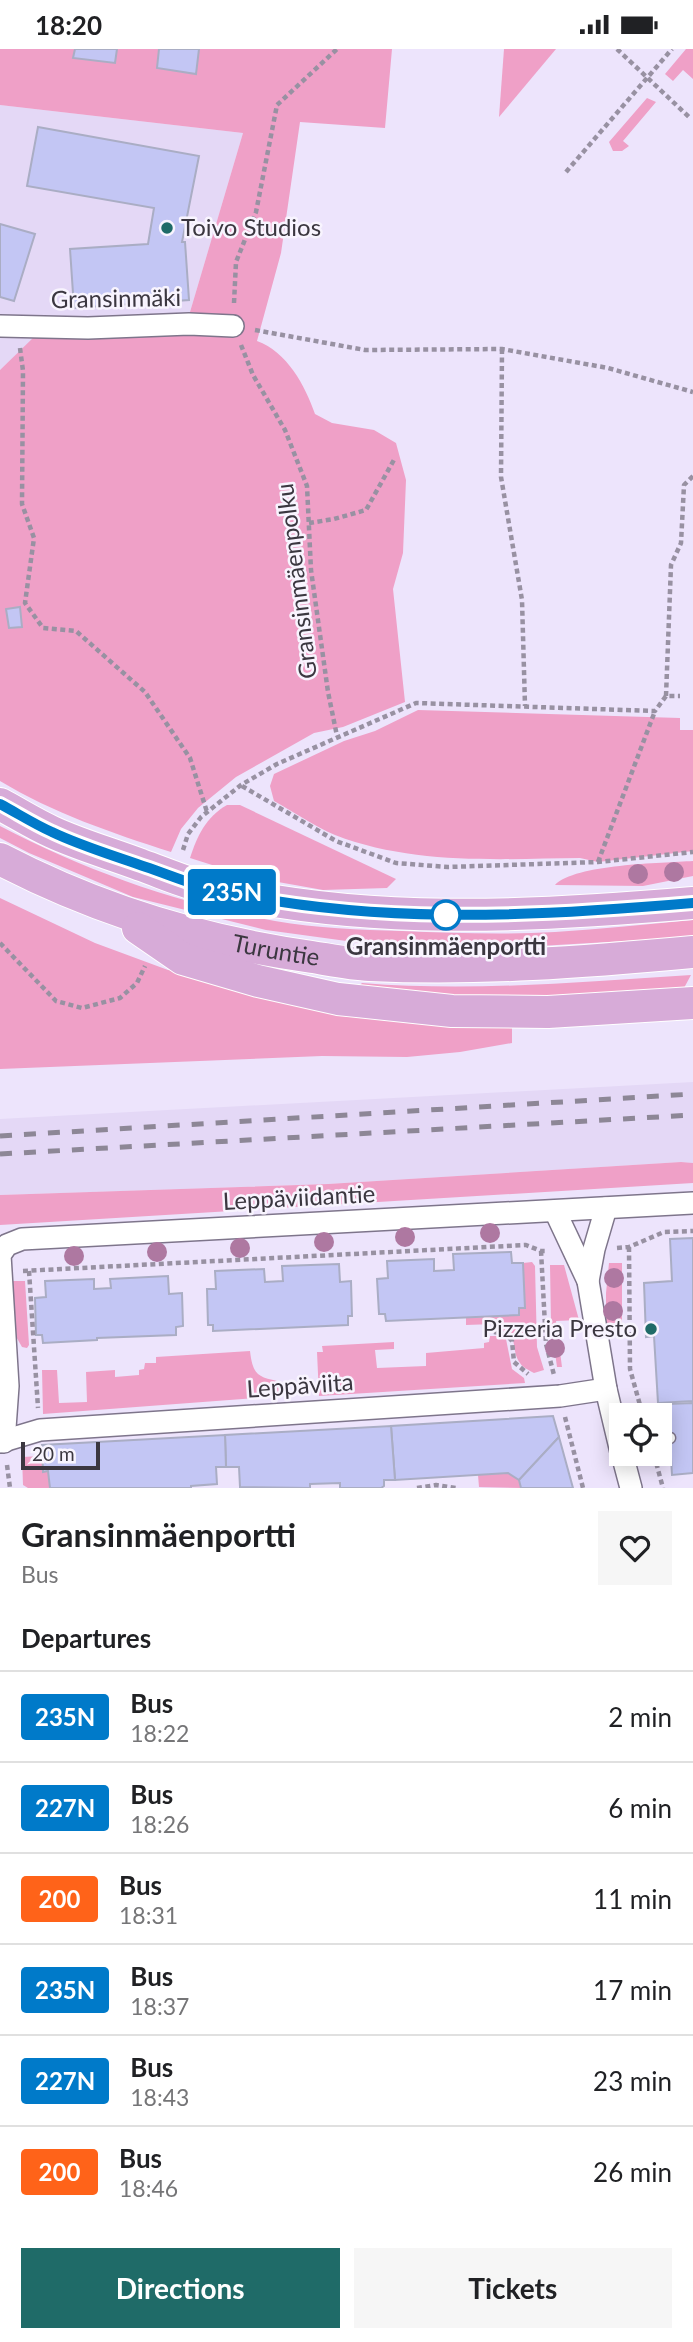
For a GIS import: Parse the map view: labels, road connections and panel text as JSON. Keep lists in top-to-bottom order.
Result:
{
  "streets": {
    "main road": ["Turuntie"],
    "street": ["Gransinmäki", "Leppäviidantie", "Leppäviita"],
    "path": ["Gransinmäenpolku"]
  },
  "crossings": [
    ["Gransinmäki", "Gransinmäenpolku"]
  ],
  "places": ["Toivo Studios", "Gransinmäenportti", "Pizzeria Presto"],
  "lines": ["bus line 235N"],
  "scale_bar": "20 m",
  "page": {
    "status": "18:20",
    "on_map": "235N",
    "scale": "20 m",
    "heading": [
      ["Gransinmäenportti", "Bus"],
      "Departures"
    ],
    "list": [
      {
        "mark": "235N",
        "name": "Bus",
        "note": "18:22",
        "value": "2 min"
      },
      {
        "mark": "227N",
        "name": "Bus",
        "note": "18:26",
        "value": "6 min"
      },
      {
        "mark": "200",
        "name": "Bus",
        "note": "18:31",
        "value": "11 min"
      },
      {
        "mark": "235N",
        "name": "Bus",
        "note": "18:37",
        "value": "17 min"
      },
      {
        "mark": "227N",
        "name": "Bus",
        "note": "18:43",
        "value": "23 min"
      },
      {
        "mark": "200",
        "name": "Bus",
        "note": "18:46",
        "value": "26 min"
      }
    ],
    "buttons": ["Directions", "Tickets"]
  }
}
